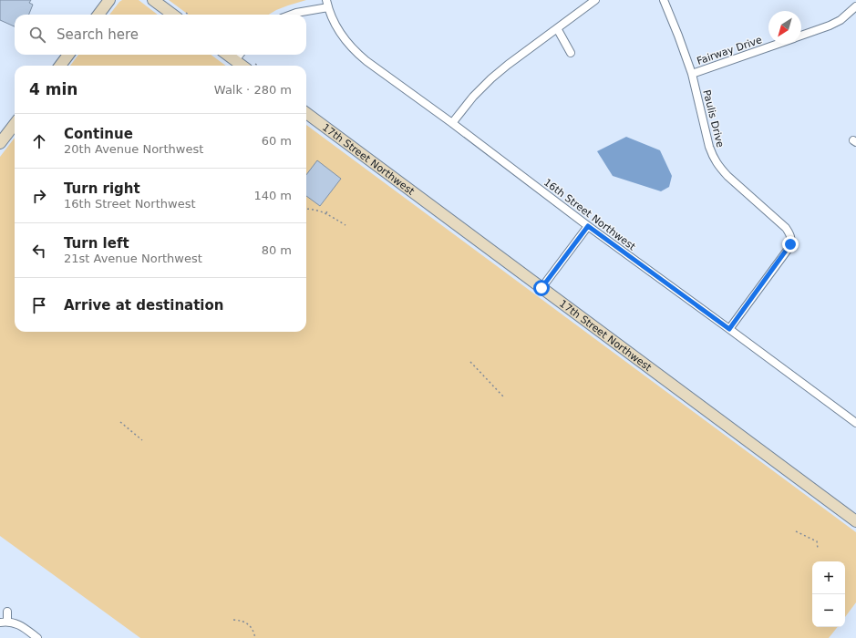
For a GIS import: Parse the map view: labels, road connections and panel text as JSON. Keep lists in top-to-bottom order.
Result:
{
  "streets": {
    "street": [
      "Fairway Drive",
      "Paulis Drive",
      "17th Street Northwest",
      "16th Street Northwest"
    ]
  },
  "crossings": [
    ["Fairway Drive", "Paulis Drive"],
    ["Paulis Drive", "16th Street Northwest"]
  ],
  "north": "bottom left",
  "page": {
    "search": "Search here",
    "heading": ["4 min", "Walk · 280 m"],
    "list": [
      ["Continue", "20th Avenue Northwest", "60 m"],
      ["Turn right", "16th Street Northwest", "140 m"],
      ["Turn left", "21st Avenue Northwest", "80 m"],
      "Arrive at destination"
    ],
    "map_buttons": ["+", "−"]
  }
}
